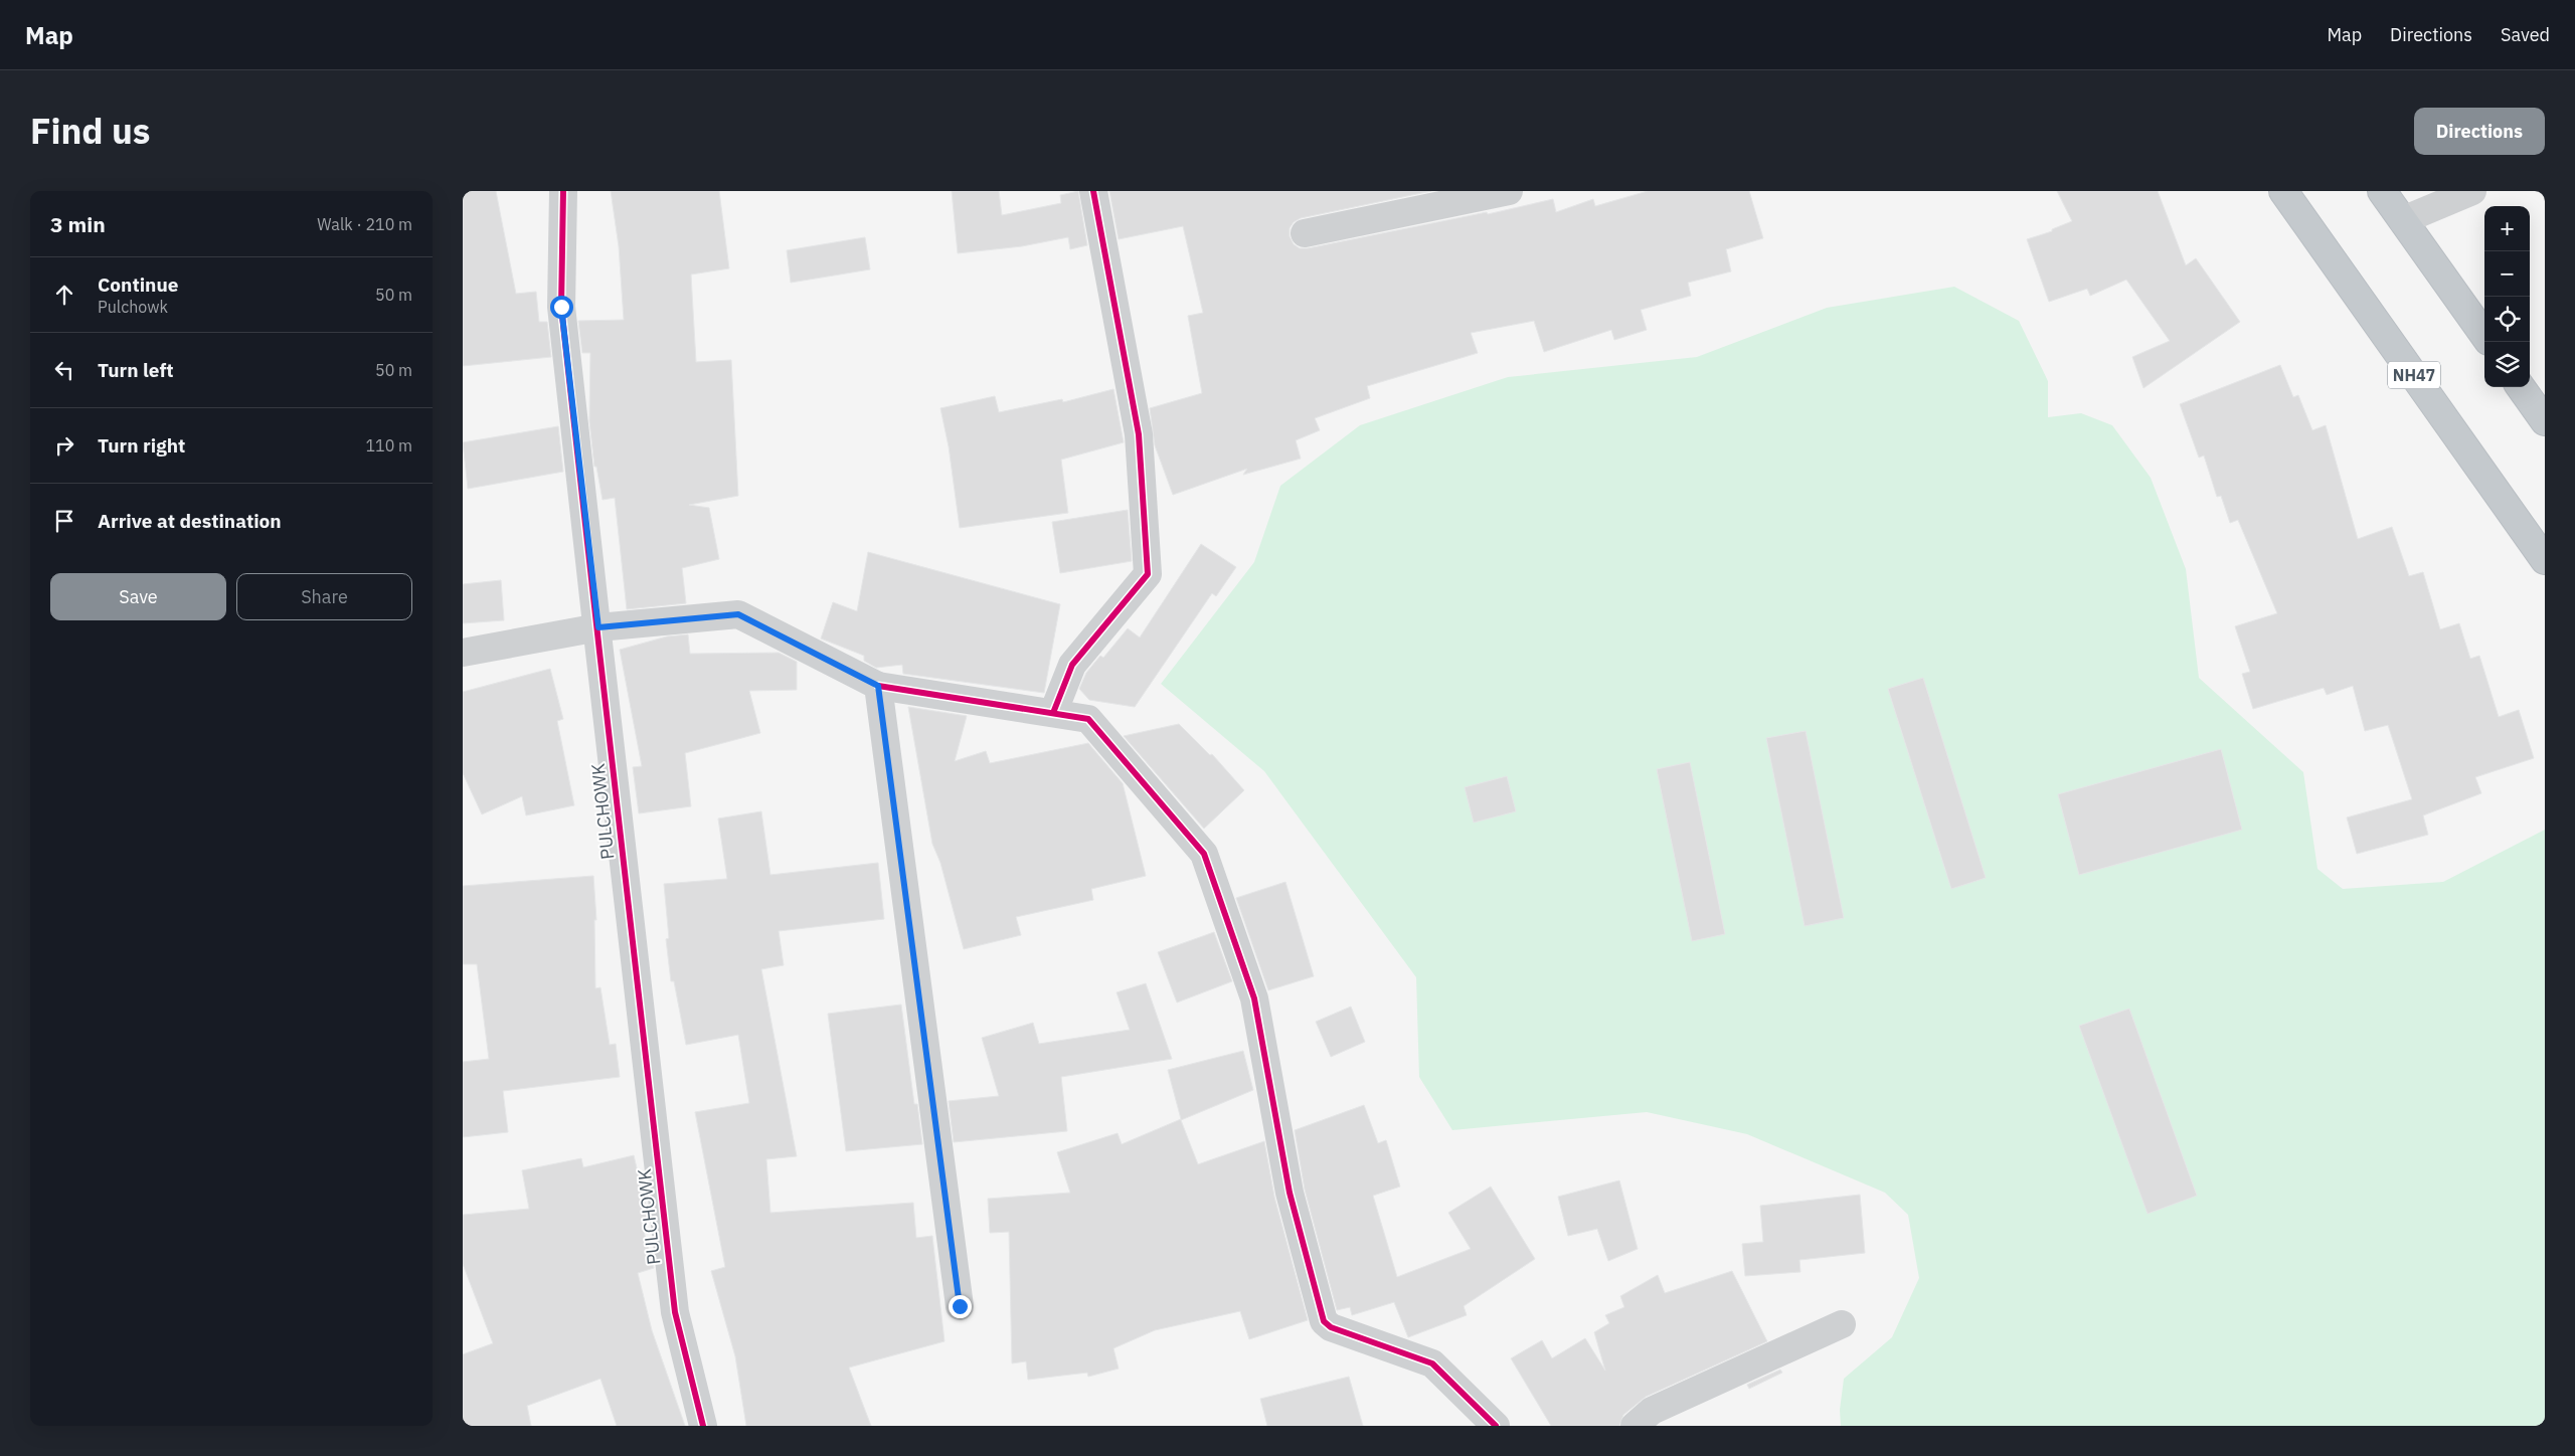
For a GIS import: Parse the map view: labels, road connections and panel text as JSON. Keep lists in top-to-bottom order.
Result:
{
  "streets": {
    "highway": ["NH47"],
    "street": ["PULCHOWK"]
  },
  "page": {
    "header": "Map",
    "nav": ["Map", "Directions", "Saved"],
    "title": "Find us",
    "buttons": [
      "Directions",
      ["Save", "Share"]
    ],
    "heading": ["3 min", "Walk · 210 m"],
    "map_buttons": ["+", "−"],
    "list": [
      ["Continue", "Pulchowk", "50 m"],
      ["Turn left", "50 m"],
      ["Turn right", "110 m"],
      "Arrive at destination"
    ]
  }
}
